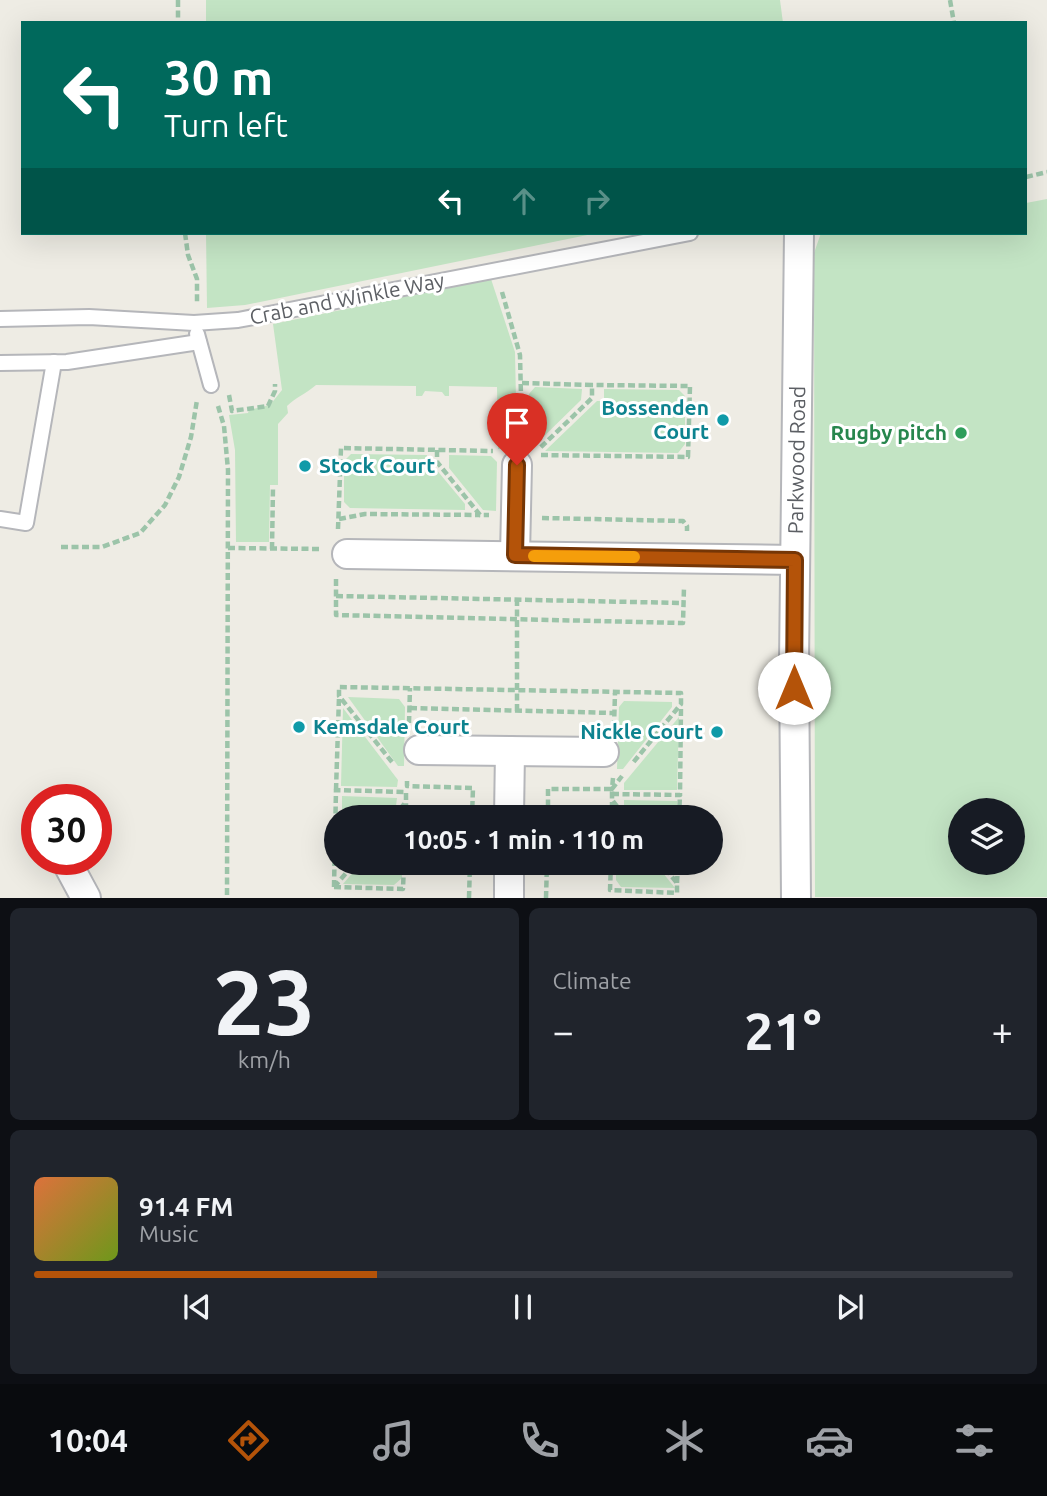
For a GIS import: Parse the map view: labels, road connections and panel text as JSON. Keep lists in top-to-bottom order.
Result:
{
  "streets": {
    "street": ["Parkwood Road"],
    "lane": ["Crab and Winkle Way"]
  },
  "places": [
    "Bossenden Court",
    "Rugby pitch",
    "Stock Court",
    "Kemsdale Court",
    "Nickle Court"
  ],
  "page": {
    "turn": ["30 m", "Turn left"],
    "limit": "30",
    "trip": "10:05 · 1 min · 110 m",
    "tile": [
      ["23", "km/h"],
      "Climate"
    ],
    "heat": ["−", "21°", "+"],
    "song": ["91.4 FM", "Music"],
    "tabs": "10:04"
  }
}
